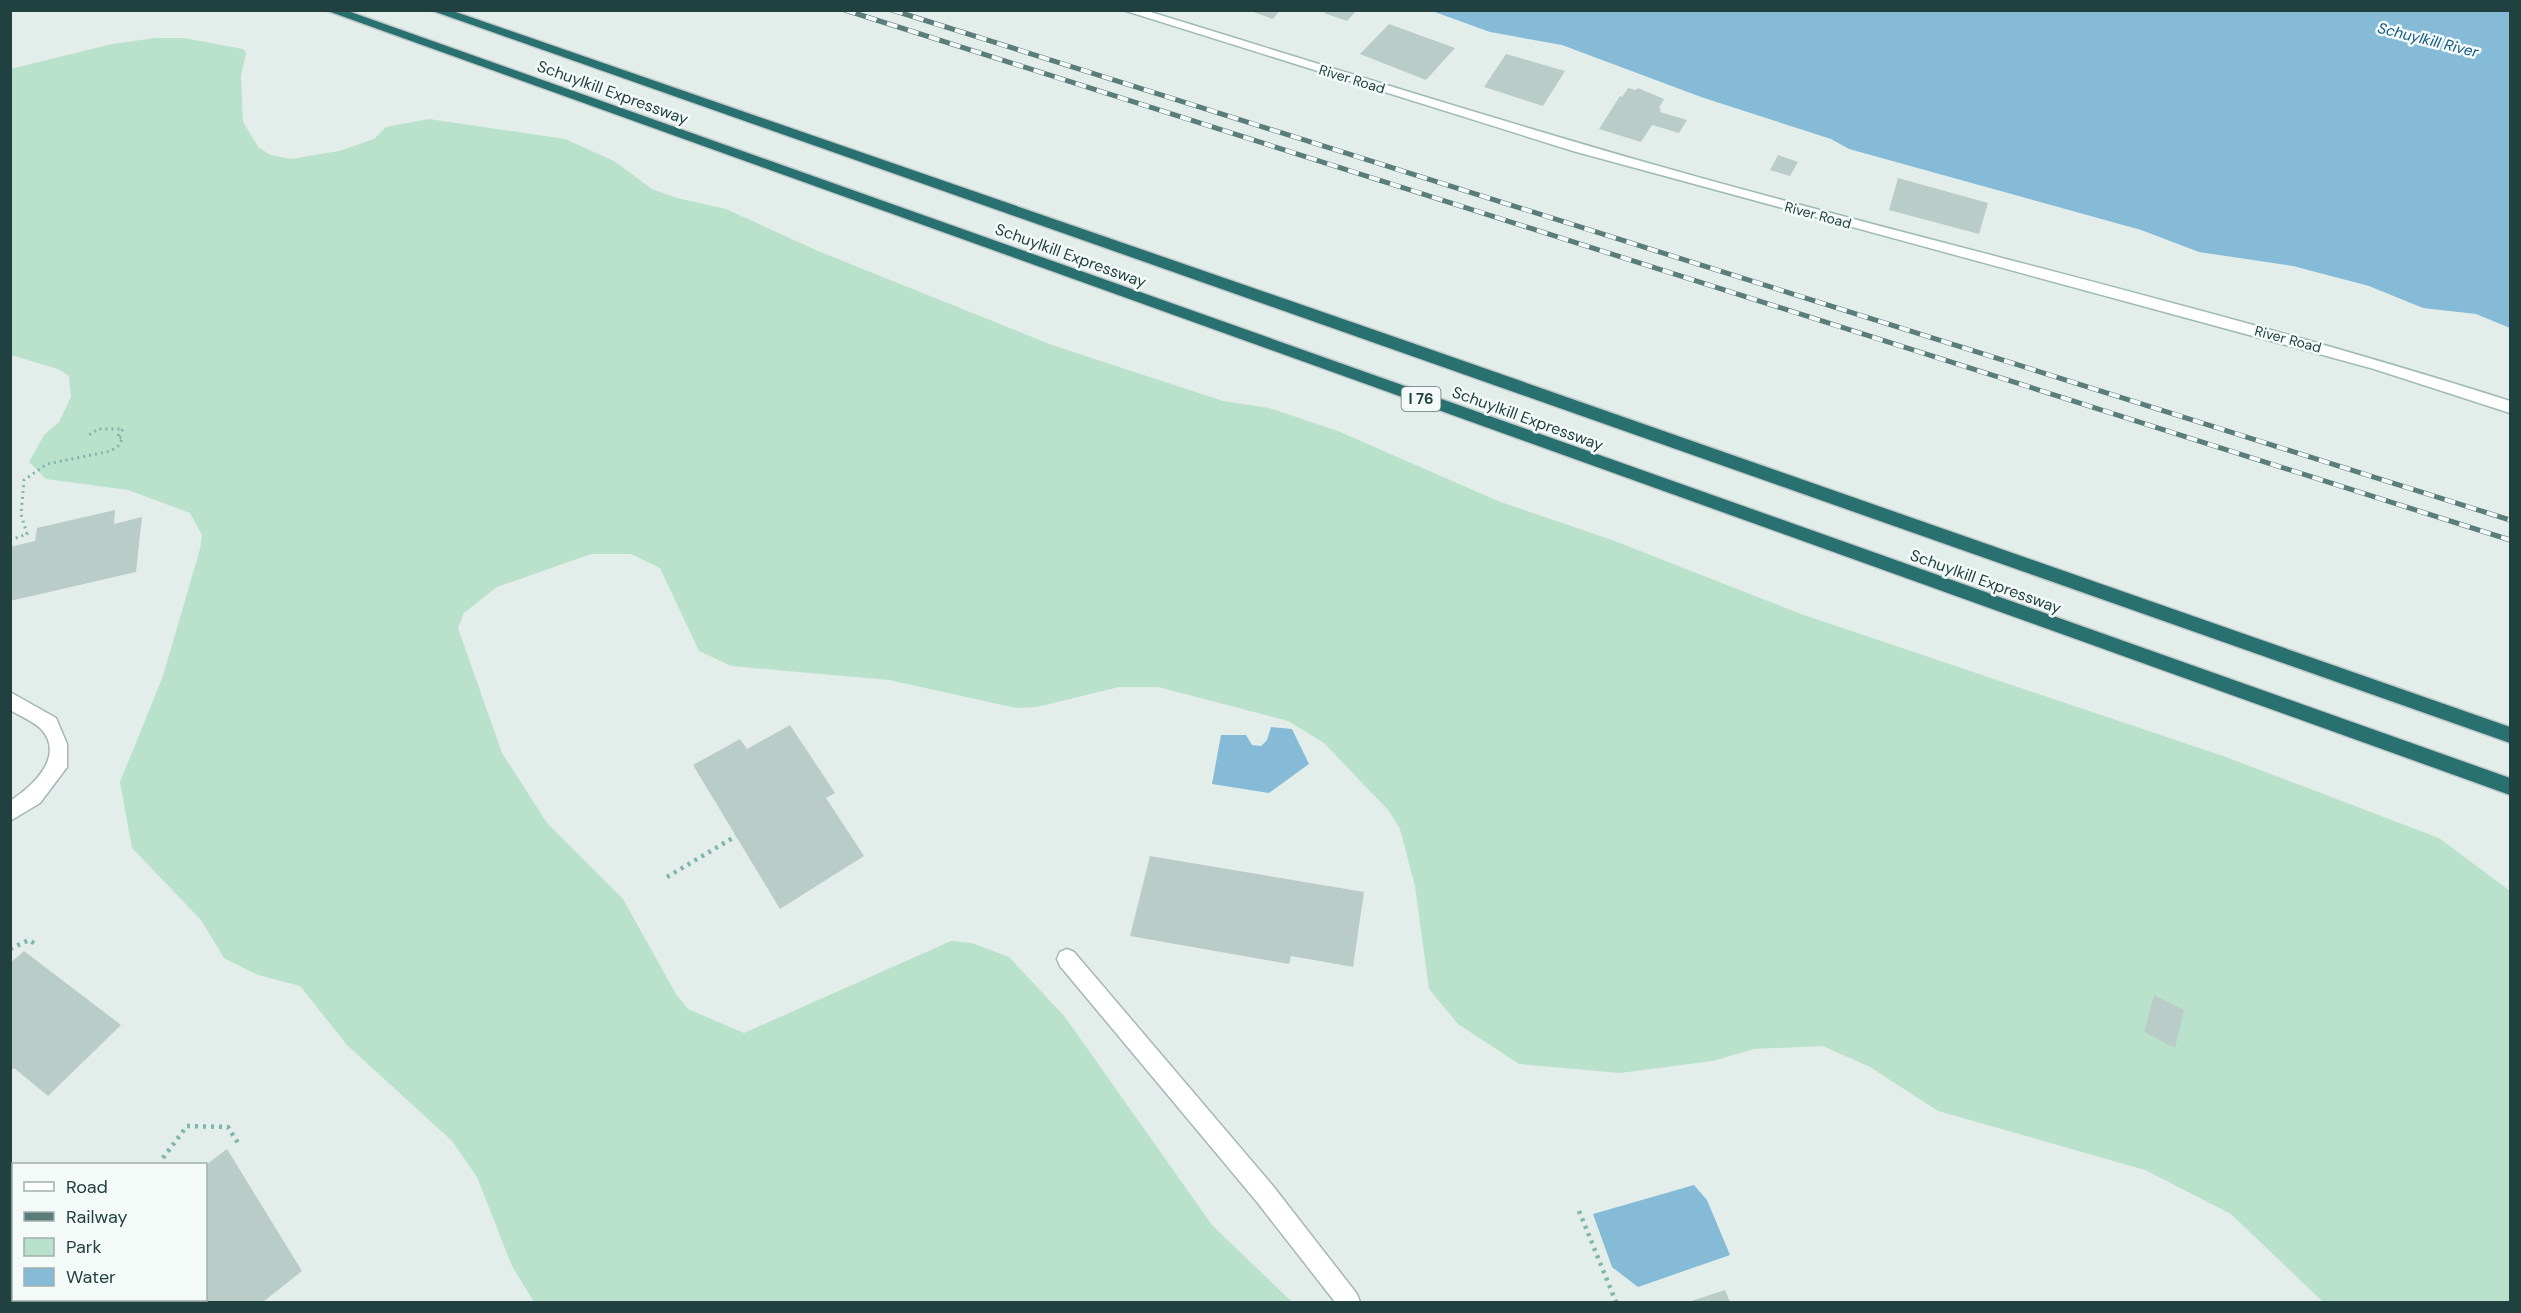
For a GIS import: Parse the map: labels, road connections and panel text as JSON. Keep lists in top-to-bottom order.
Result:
{
  "streets": {
    "highway": ["Schuylkill Expressway", "I 76"],
    "street": ["River Road"]
  },
  "water": ["Schuylkill River"],
  "legend": [
    "Road",
    "Railway",
    "Park",
    "Water"
  ]
}
